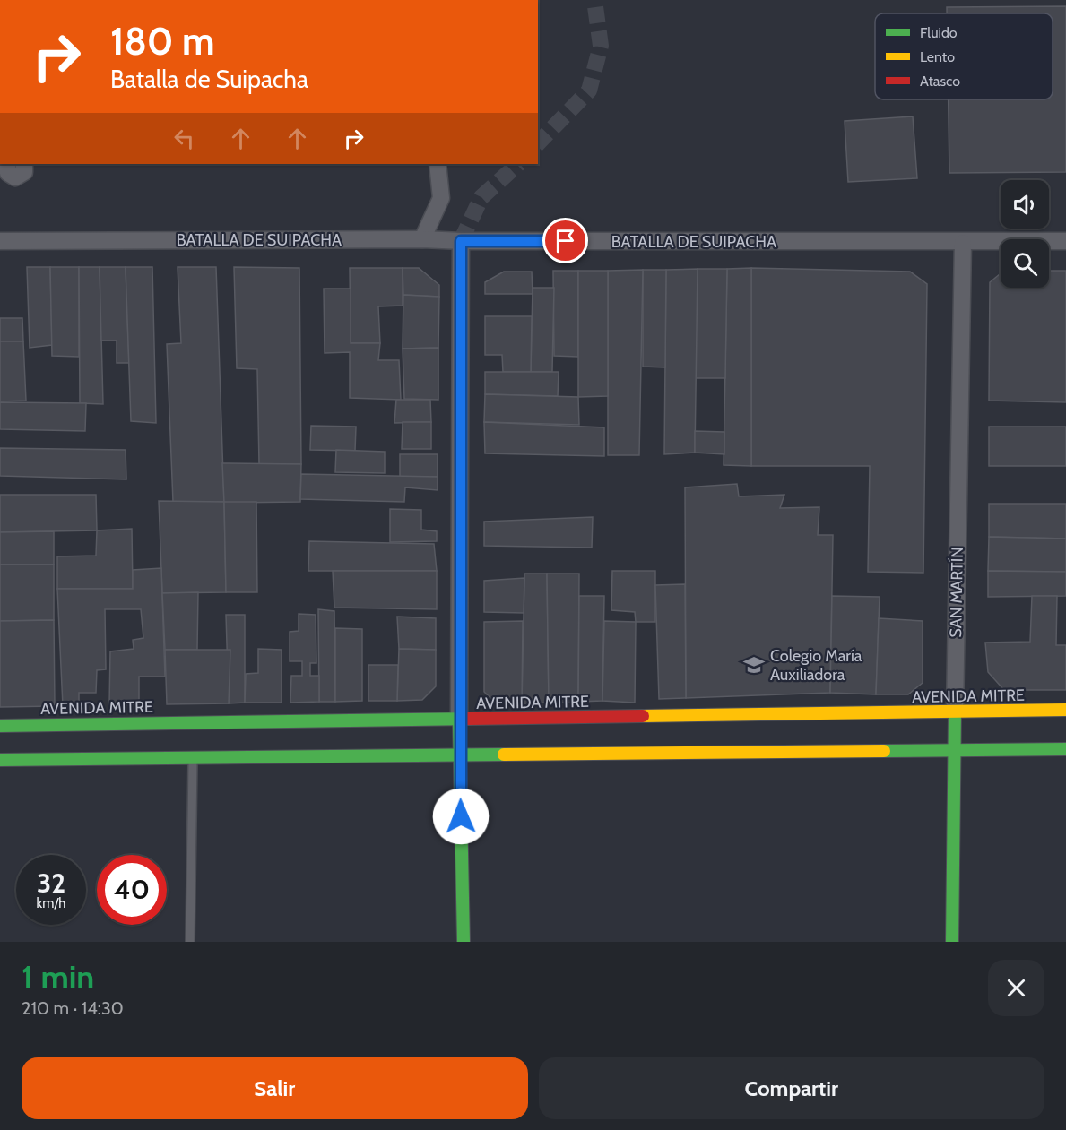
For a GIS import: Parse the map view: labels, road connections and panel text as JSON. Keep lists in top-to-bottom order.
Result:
{
  "streets": {
    "main road": ["SAN MARTÍN", "AVENIDA MITRE"],
    "street": ["BATALLA DE SUIPACHA"]
  },
  "crossings": [
    ["BATALLA DE SUIPACHA", "SAN MARTÍN"],
    ["SAN MARTÍN", "AVENIDA MITRE"]
  ],
  "places": {
    "school or university": ["Colegio María Auxiliadora"]
  },
  "legend": ["Fluido", "Lento", "Atasco"],
  "page": {
    "turn": ["180 m", "Batalla de Suipacha"],
    "speed": "32 km/h",
    "limit": "40",
    "heading": ["1 min", "210 m · 14:30"],
    "buttons": ["Salir", "Compartir"]
  }
}
